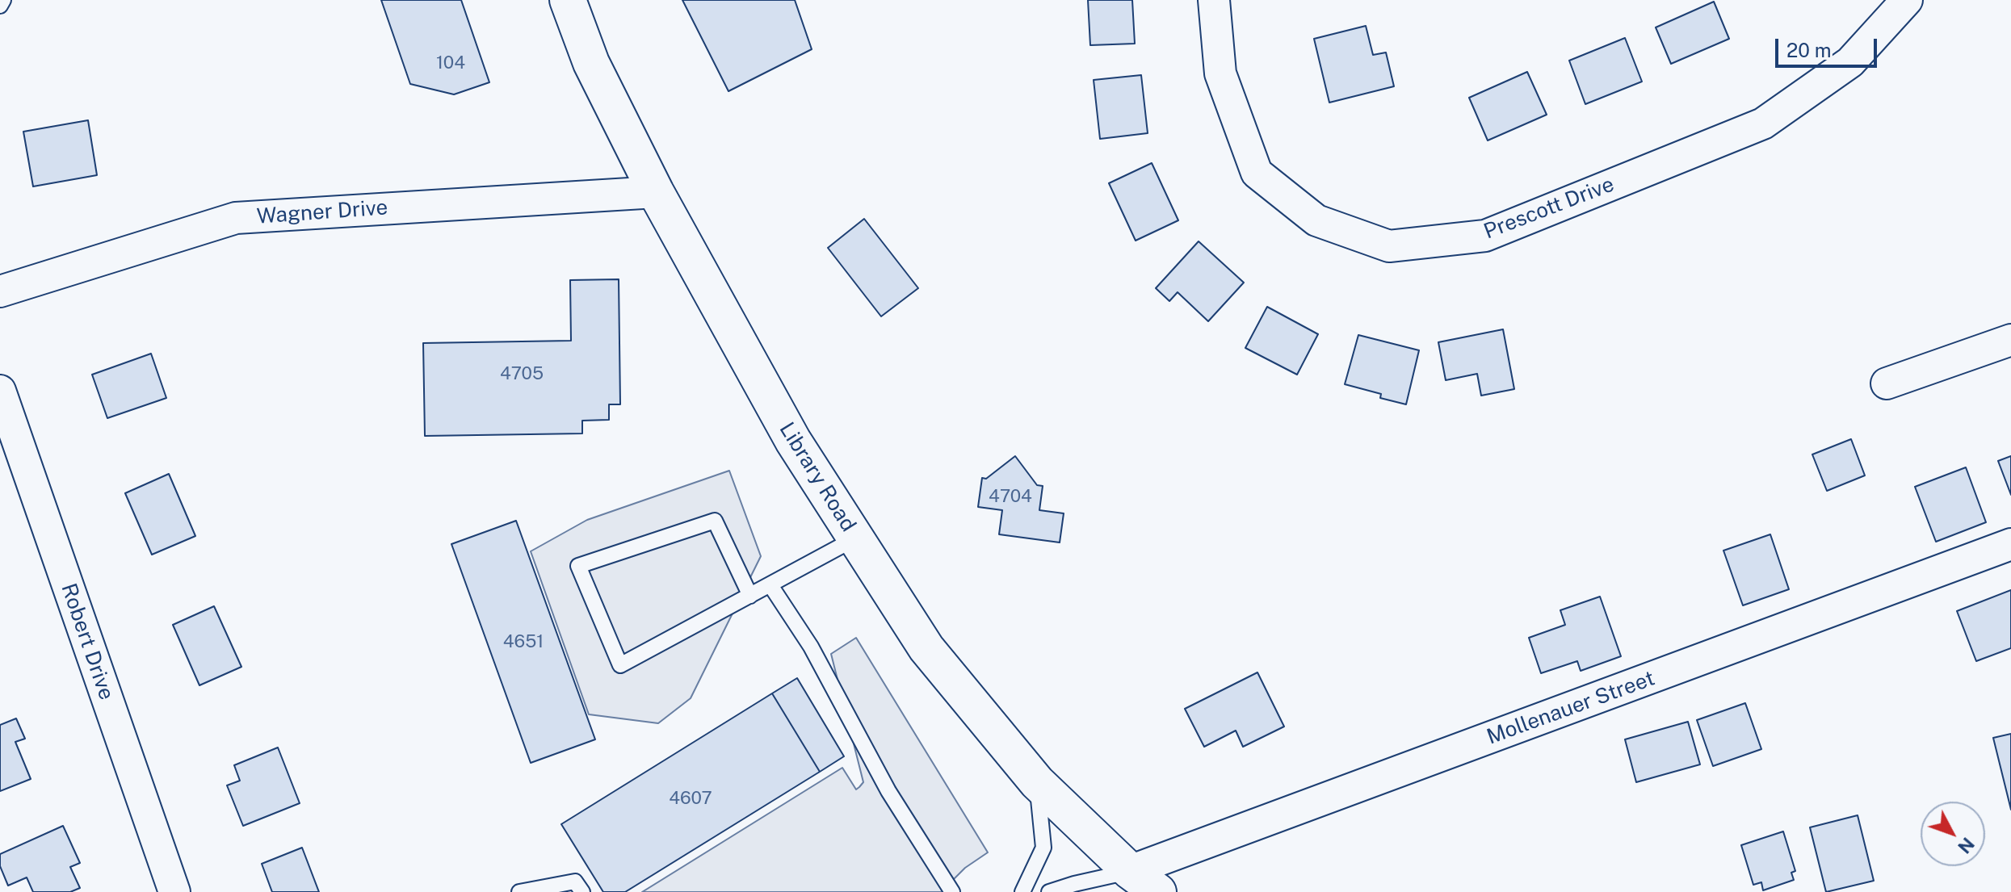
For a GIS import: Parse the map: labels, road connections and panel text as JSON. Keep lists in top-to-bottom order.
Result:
{
  "streets": {
    "main road": ["Library Road"],
    "street": [
      "Prescott Drive",
      "Wagner Drive",
      "Robert Drive",
      "Mollenauer Street"
    ]
  },
  "crossings": [
    ["Wagner Drive", "Library Road"],
    ["Library Road", "Mollenauer Street"]
  ],
  "house_numbers": [
    "104",
    "4705",
    "4704",
    "4651",
    "4607"
  ],
  "scale_bar": "20 m",
  "north": "bottom right"
}
